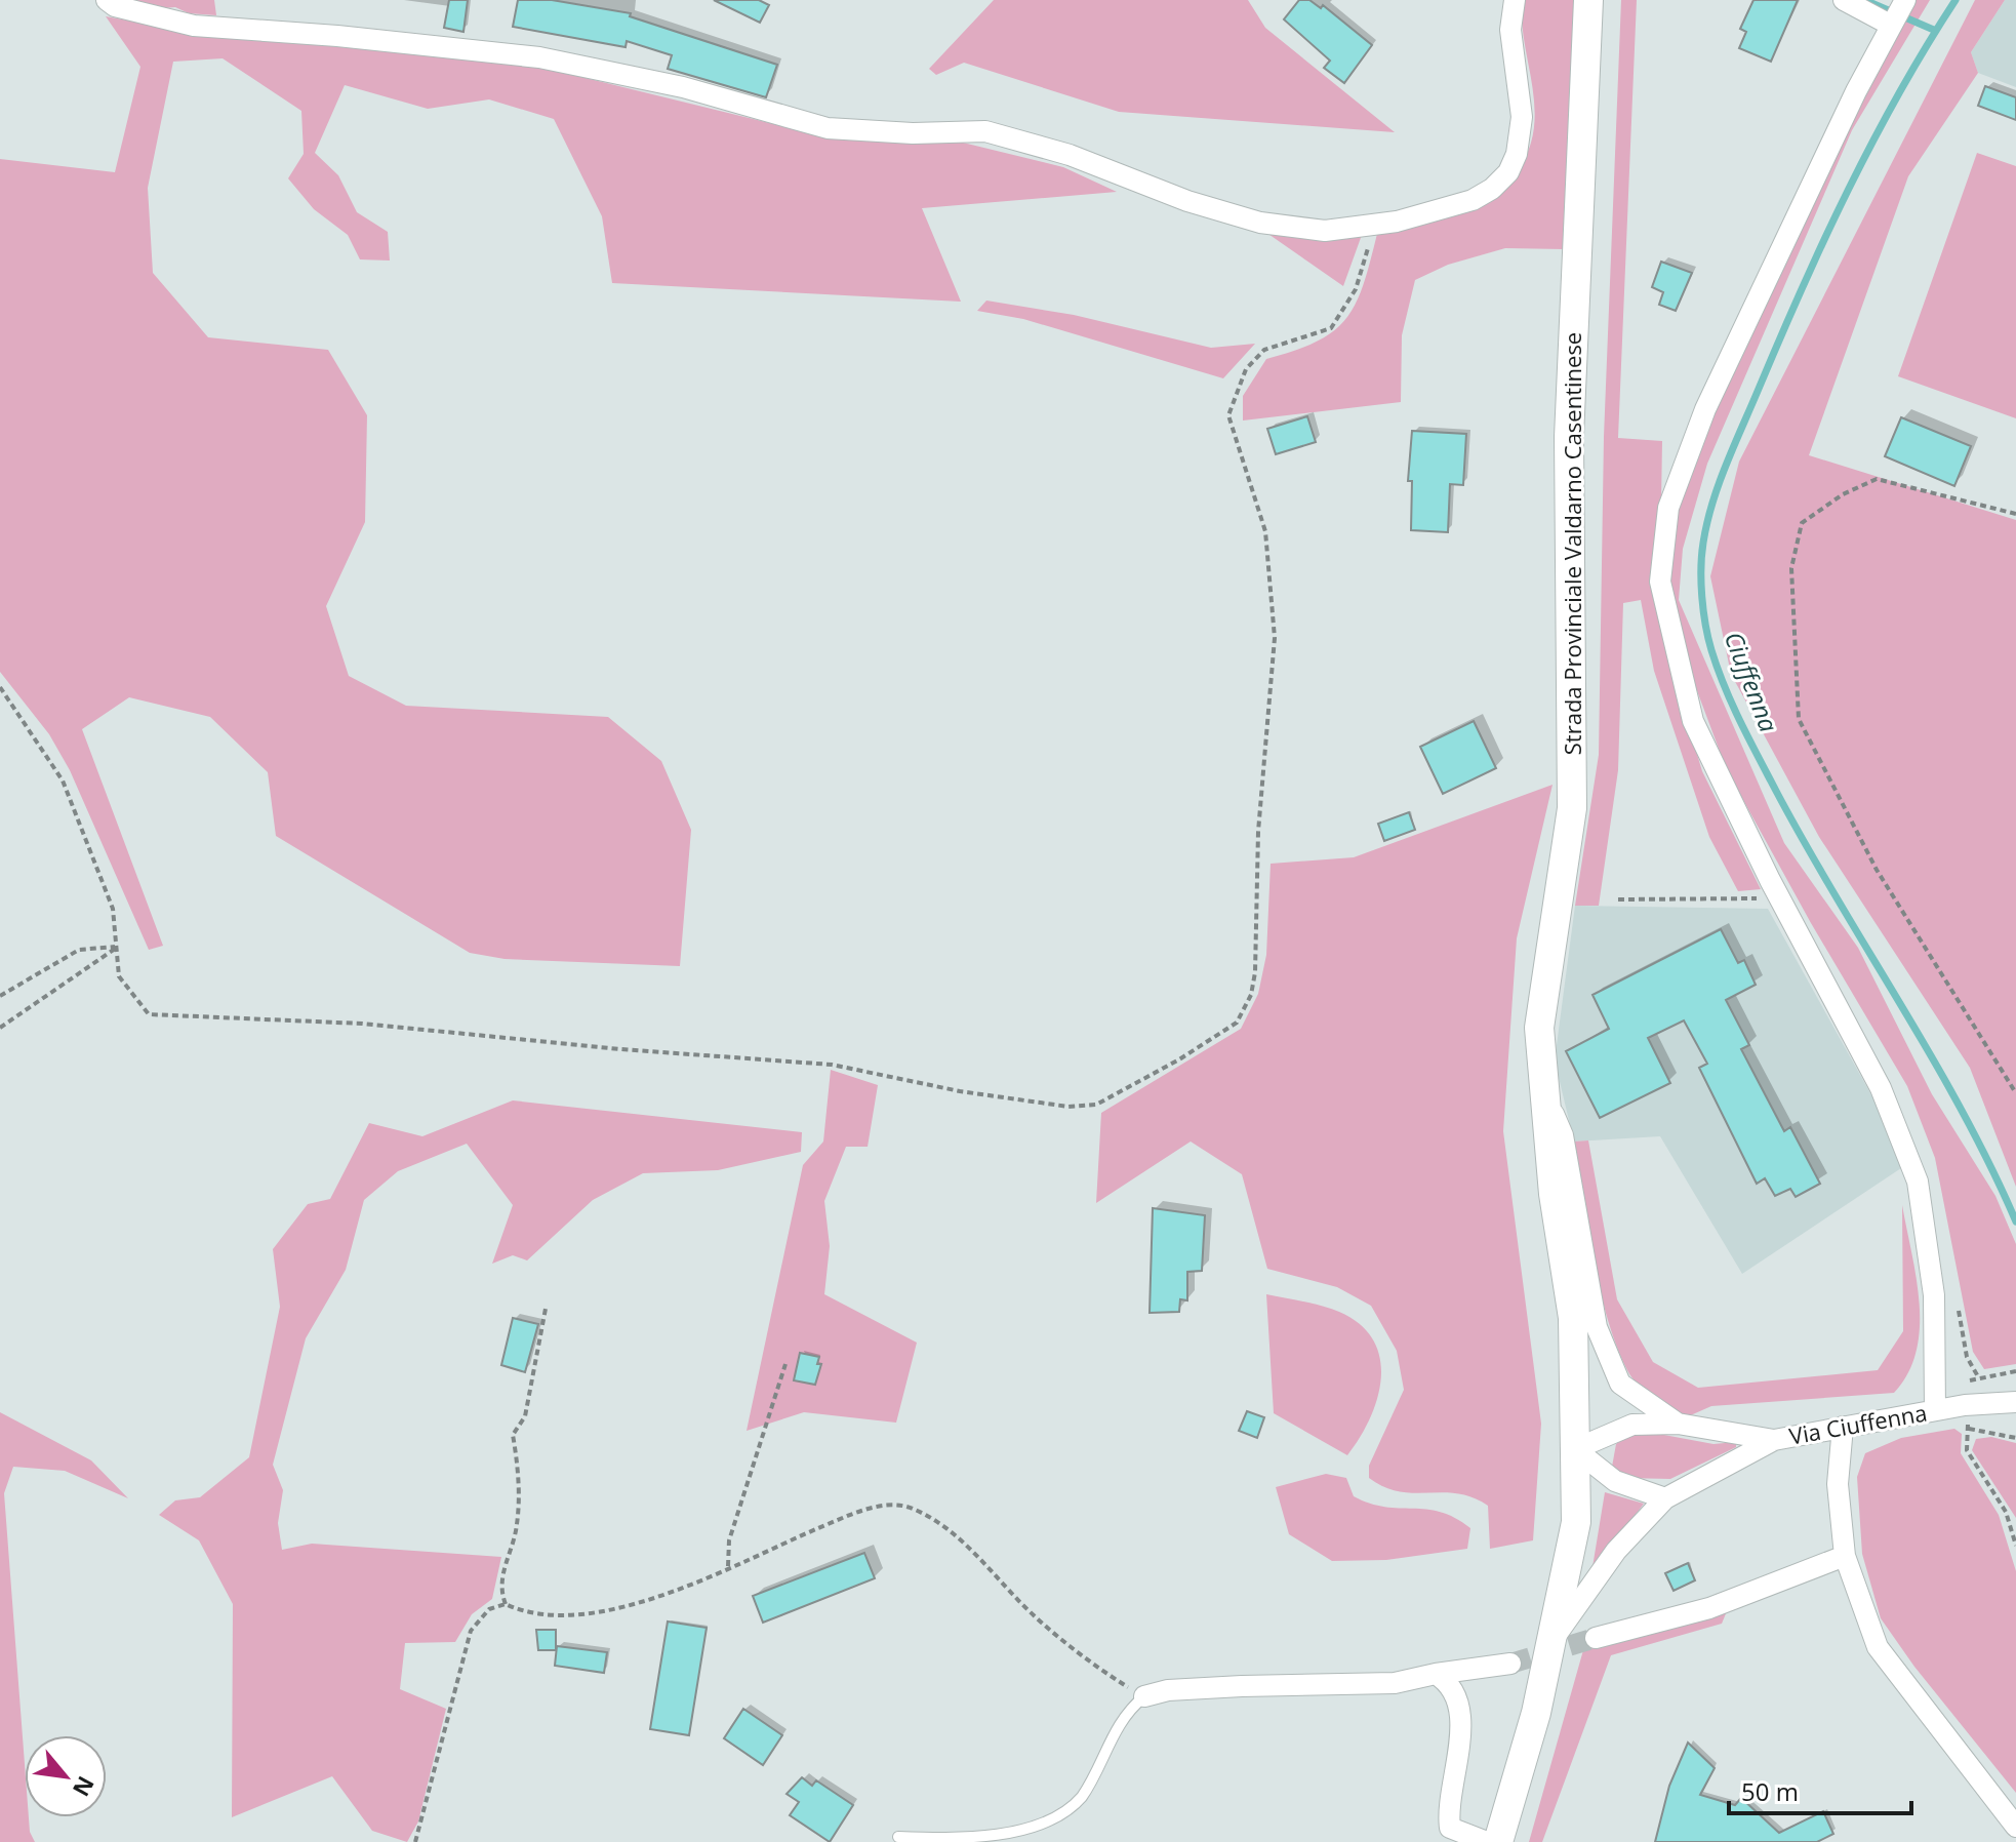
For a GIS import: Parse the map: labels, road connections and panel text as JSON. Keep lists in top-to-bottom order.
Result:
{
  "streets": {
    "main road": ["Strada Provinciale Valdarno Casentinese"],
    "street": ["Via Ciuffenna"]
  },
  "crossings": [
    ["Strada Provinciale Valdarno Casentinese", "Via Ciuffenna"]
  ],
  "water": ["Ciuffenna"],
  "scale_bar": "50 m",
  "north": "bottom right"
}
